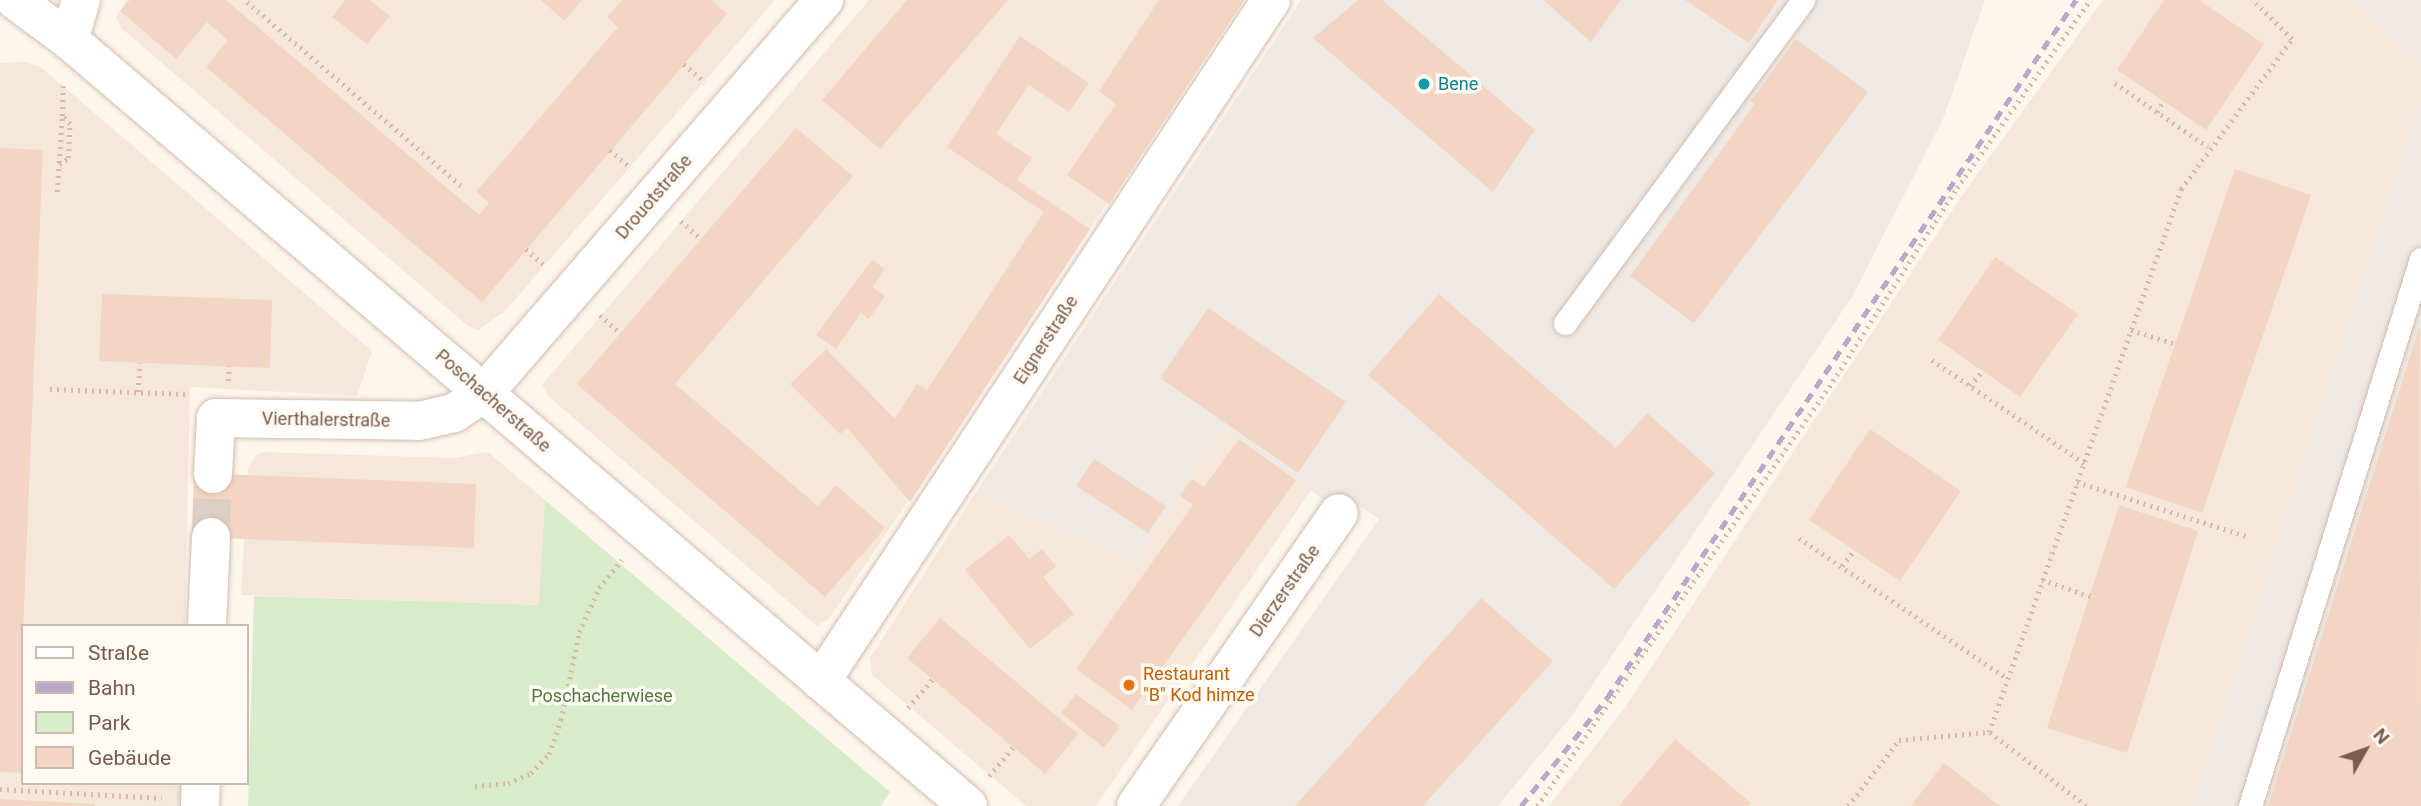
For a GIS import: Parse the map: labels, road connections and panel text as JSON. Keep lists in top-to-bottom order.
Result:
{
  "streets": {
    "street": [
      "Drouotstraße",
      "Eignerstraße",
      "Poschacherstraße",
      "Vierthalerstraße",
      "Dierzerstraße"
    ]
  },
  "crossings": [
    ["Drouotstraße", "Poschacherstraße"],
    ["Drouotstraße", "Vierthalerstraße"],
    ["Eignerstraße", "Poschacherstraße"],
    ["Poschacherstraße", "Vierthalerstraße"]
  ],
  "parks": ["Poschacherwiese"],
  "places": ["Bene", "Restaurant \"B\" Kod himze"],
  "legend": [
    "Straße",
    "Bahn",
    "Park",
    "Gebäude"
  ],
  "north": "top right"
}
